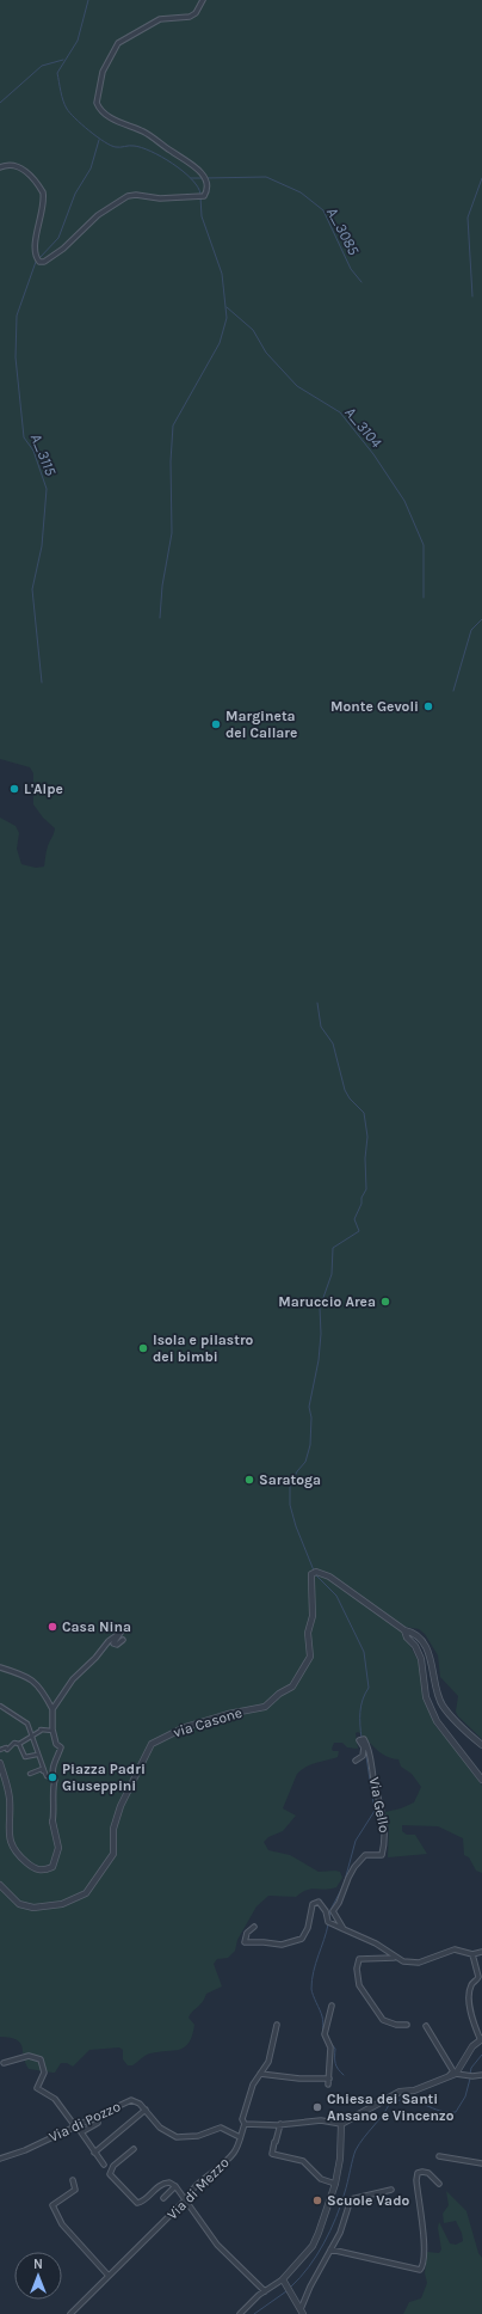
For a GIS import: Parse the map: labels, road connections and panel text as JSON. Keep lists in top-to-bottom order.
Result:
{
  "streets": {
    "street": [
      "via Casone",
      "Via Gello",
      "Via di Pozzo",
      "Via di Mezzo"
    ]
  },
  "water": ["A_3085", "A_3104", "A_3115"],
  "places": [
    "Monte Gevoli",
    "Margineta del Callare",
    "L'Alpe",
    "Maruccio Area",
    "Isola e pilastro dei bimbi",
    "Saratoga",
    "Casa Nina",
    "Piazza Padri Giuseppini",
    "Chiesa dei Santi Ansano e Vincenzo",
    "Scuole Vado"
  ],
  "north": "top"
}
